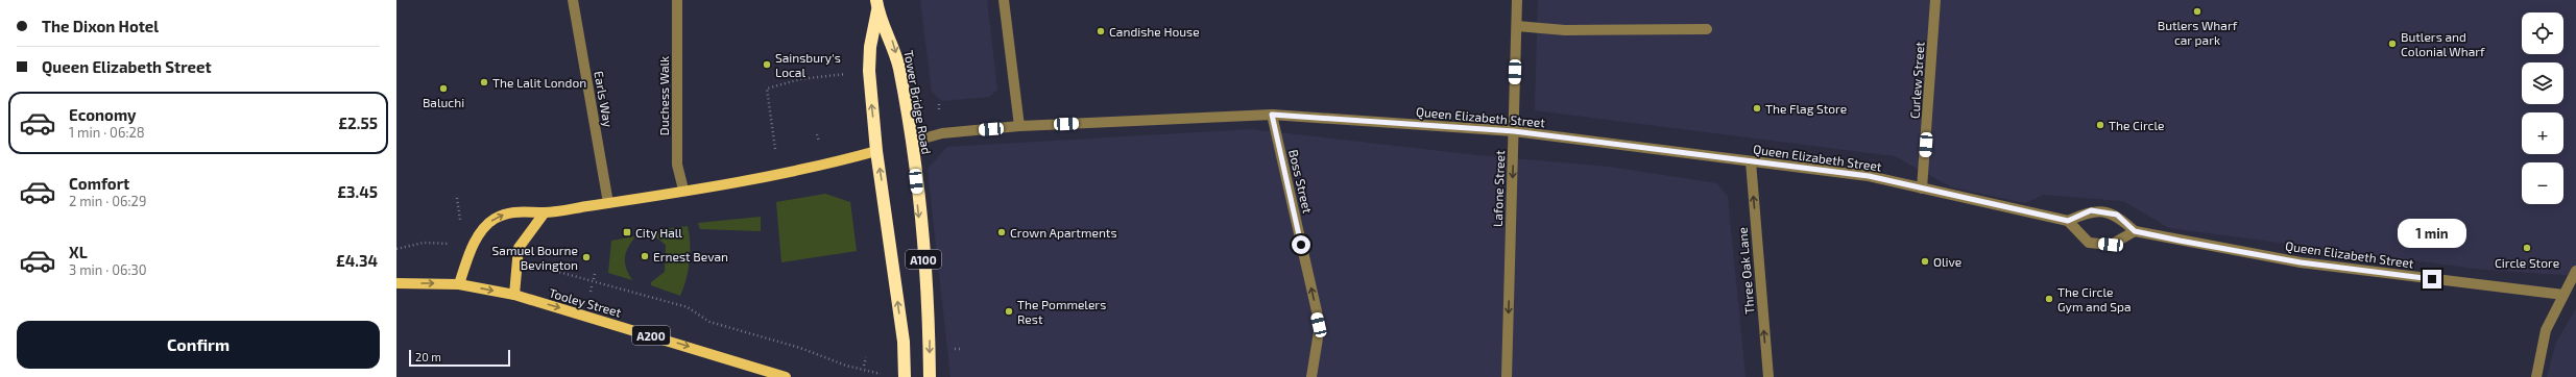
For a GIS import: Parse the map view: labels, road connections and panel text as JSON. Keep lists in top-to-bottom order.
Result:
{
  "streets": {
    "highway": ["Tower Bridge Road", "A100"],
    "main road": ["Tooley Street", "A200"],
    "street": [
      "Curlew Street",
      "Duchess Walk",
      "Earls Way",
      "Queen Elizabeth Street",
      "Boss Street",
      "Lafone Street",
      "Three Oak Lane"
    ]
  },
  "crossings": [
    ["Curlew Street", "Queen Elizabeth Street"],
    ["Tower Bridge Road", "Queen Elizabeth Street"],
    ["Queen Elizabeth Street", "Boss Street"],
    ["Queen Elizabeth Street", "Lafone Street"],
    ["Queen Elizabeth Street", "Three Oak Lane"]
  ],
  "one_way": [
    "Boss Street",
    "Lafone Street",
    "Three Oak Lane",
    "Tooley Street"
  ],
  "places": {
    "other": [
      "Butlers Wharf car park",
      "Candishe House",
      "Butlers and Colonial Wharf",
      "Sainsbury's Local",
      "The Lalit London",
      "Baluchi",
      "The Flag Store",
      "The Circle",
      "Crown Apartments",
      "Circle Store",
      "Ernest Bevan",
      "Samuel Bourne Bevington",
      "Olive",
      "The Circle Gym and Spa",
      "The Pommelers Rest"
    ],
    "transit": ["City Hall"]
  },
  "scale_bar": "20 m",
  "page": {
    "banner": ["The Dixon Hotel", "Queen Elizabeth Street"],
    "map_buttons": ["+", "−"],
    "list": [
      {
        "name": "Economy",
        "note": "1 min · 06:28",
        "value": "£2.55"
      },
      {
        "name": "Comfort",
        "note": "2 min · 06:29",
        "value": "£3.45"
      },
      {
        "name": "XL",
        "note": "3 min · 06:30",
        "value": "£4.34"
      }
    ],
    "bubble": "1 min",
    "buttons": "Confirm",
    "scale": "20 m"
  }
}
